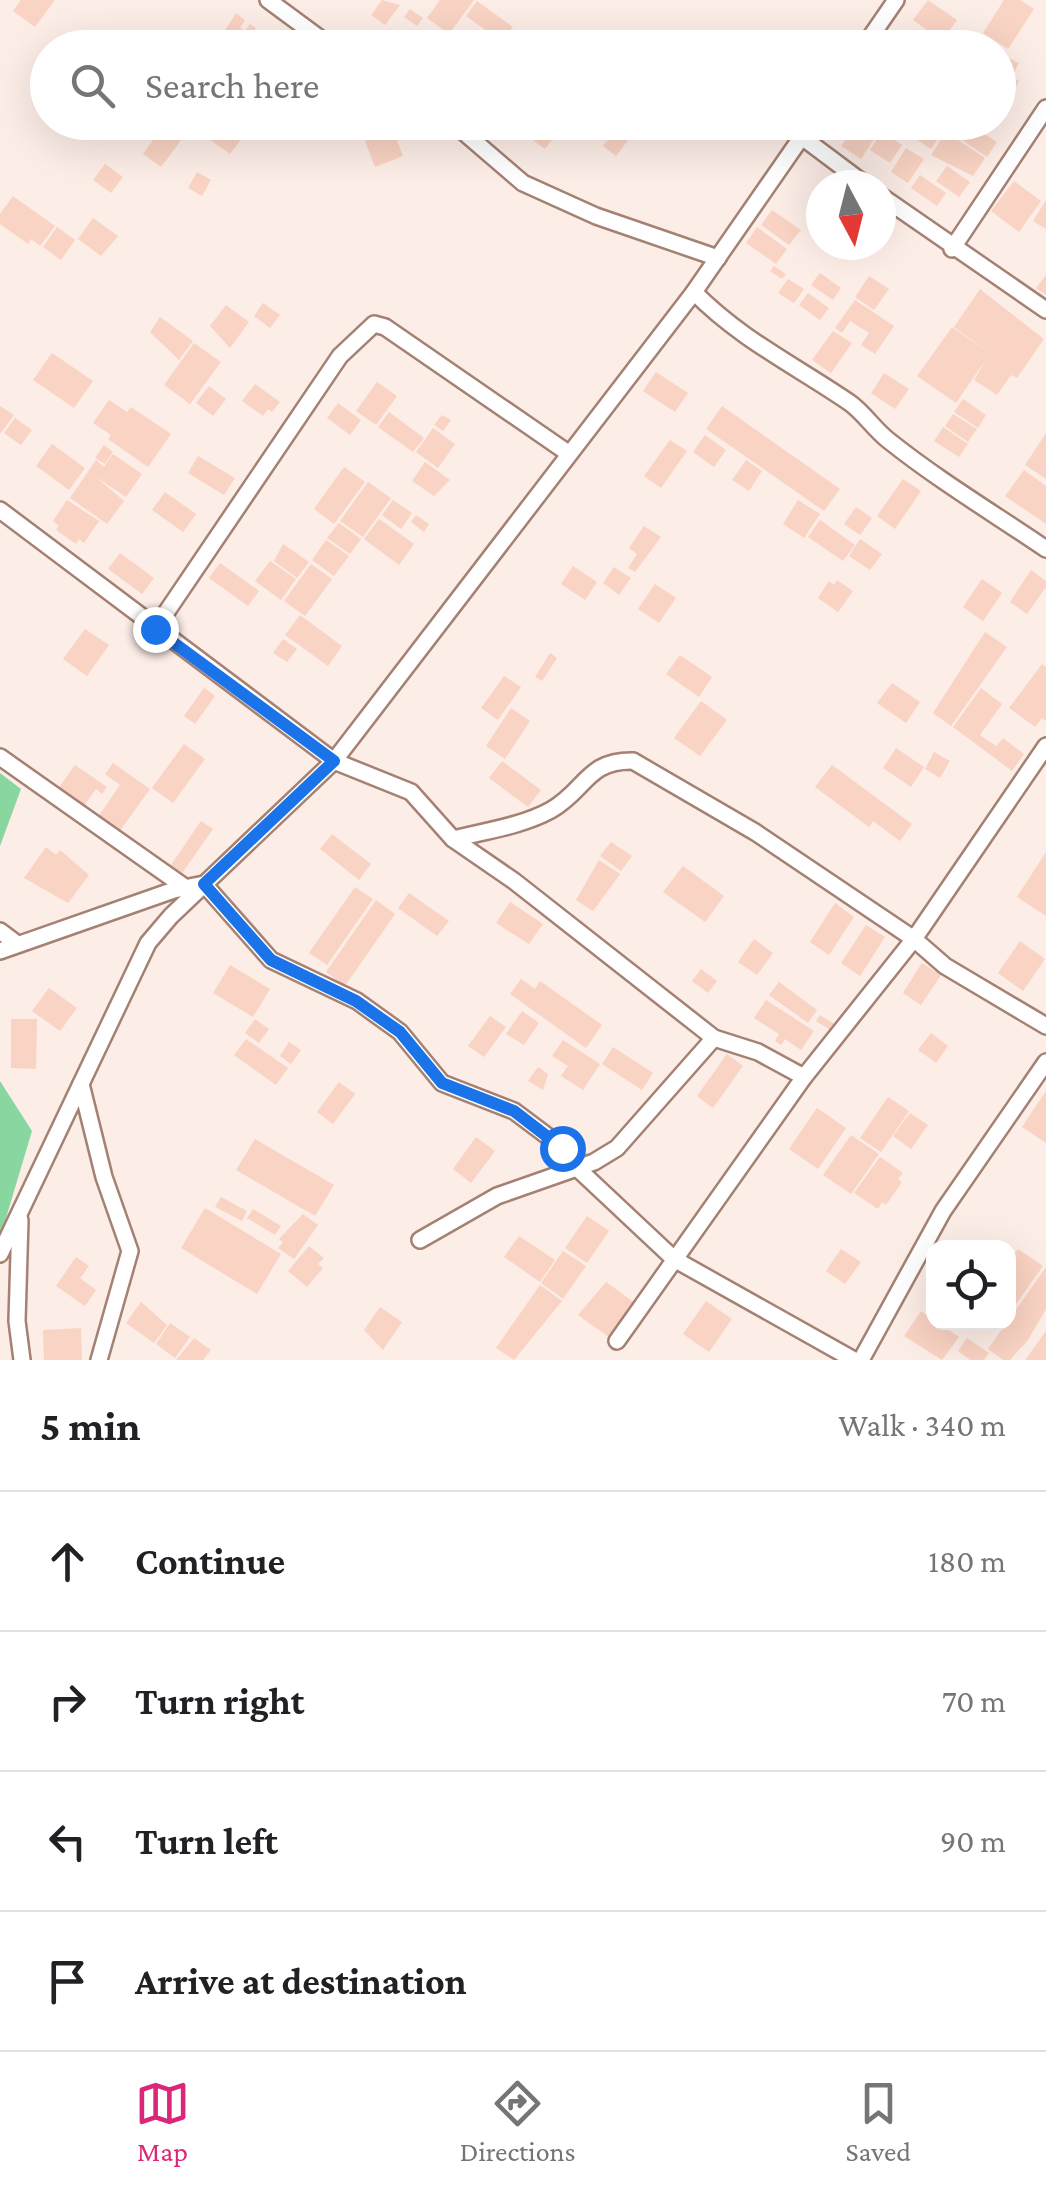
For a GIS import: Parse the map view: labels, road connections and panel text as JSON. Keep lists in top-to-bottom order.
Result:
{
  "north": "bottom",
  "page": {
    "search": "Search here",
    "heading": ["5 min", "Walk · 340 m"],
    "list": [
      ["Continue", "180 m"],
      ["Turn right", "70 m"],
      ["Turn left", "90 m"],
      "Arrive at destination"
    ],
    "nav": ["Map", "Directions", "Saved"]
  }
}
